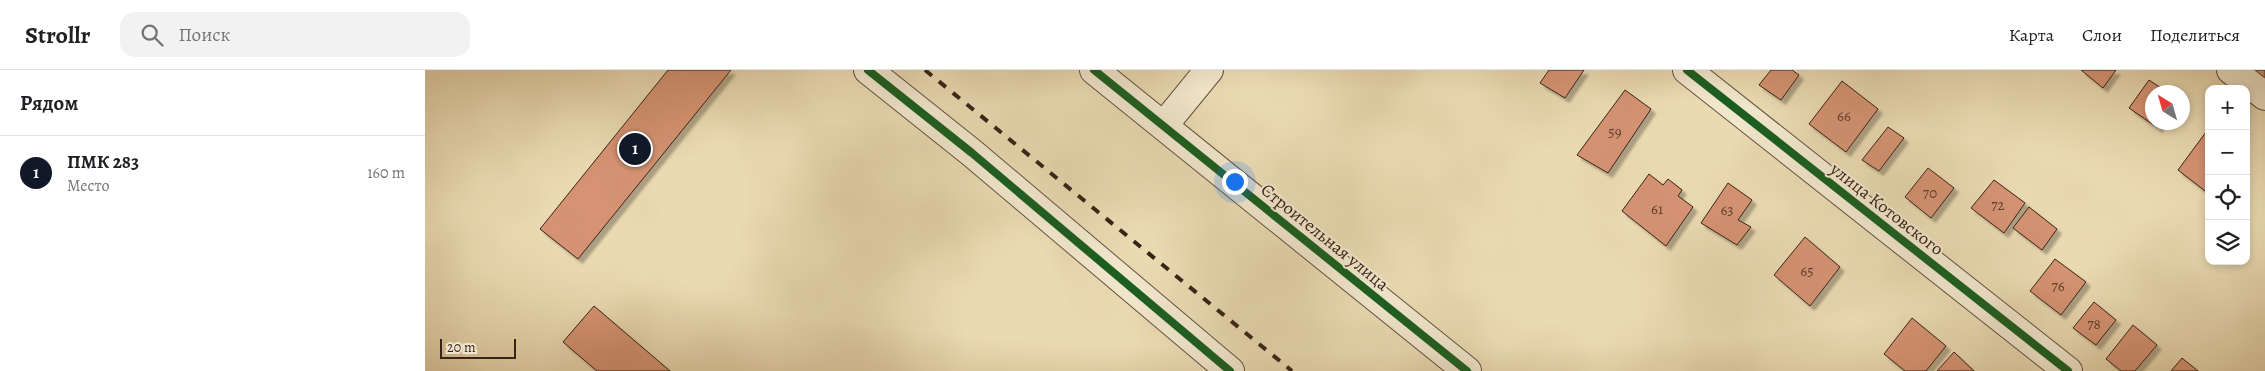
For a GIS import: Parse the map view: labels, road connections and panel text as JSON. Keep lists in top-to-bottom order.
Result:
{
  "streets": {
    "street": ["улица Котовского", "Строительная улица"]
  },
  "house_numbers": [
    "66",
    "59",
    "70",
    "72",
    "61",
    "63",
    "65",
    "76",
    "78"
  ],
  "scale_bar": "20 m",
  "north": "top left",
  "page": {
    "header": "Strollr",
    "search": "Поиск",
    "nav": ["Карта", "Слои", "Поделиться"],
    "heading": "Рядом",
    "map_buttons": ["+", "−"],
    "pins": "1",
    "list": [
      {
        "mark": "1",
        "name": "ПМК 283",
        "note": "Место",
        "value": "160 m"
      }
    ],
    "scale": "20 m"
  }
}
